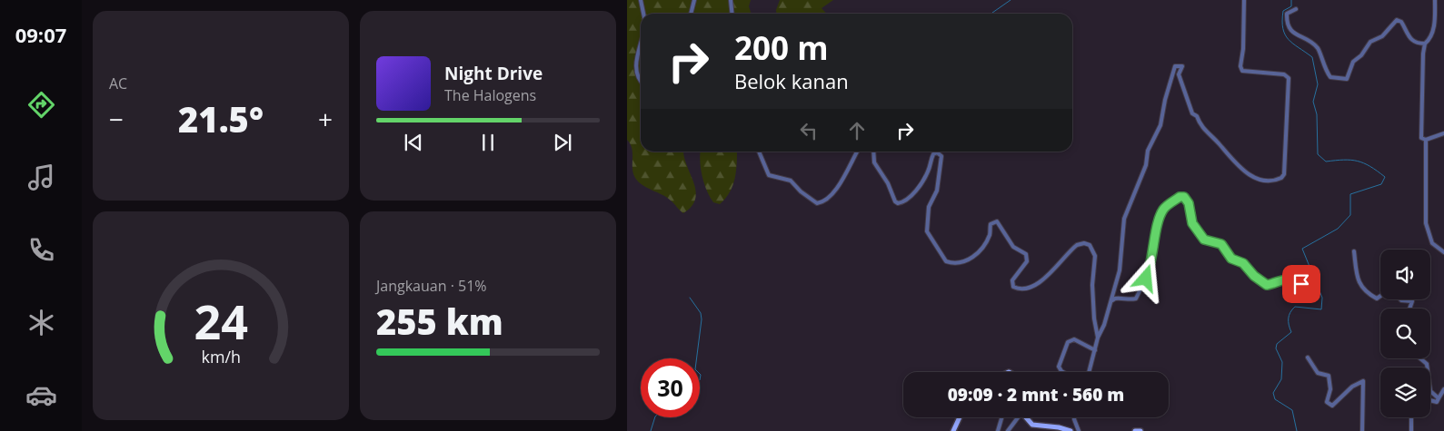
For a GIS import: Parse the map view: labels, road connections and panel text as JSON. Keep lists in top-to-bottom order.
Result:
{
  "page": {
    "tabs": "09:07",
    "tile": [
      "AC",
      ["Jangkauan · 51%", "255 km"]
    ],
    "turn": ["200 m", "Belok kanan"],
    "song": ["Night Drive", "The Halogens"],
    "heat": ["−", "21.5°", "+"],
    "limit": "30",
    "trip": "09:09 · 2 mnt · 560 m",
    "gauge": ["24", "km/h"]
  }
}
